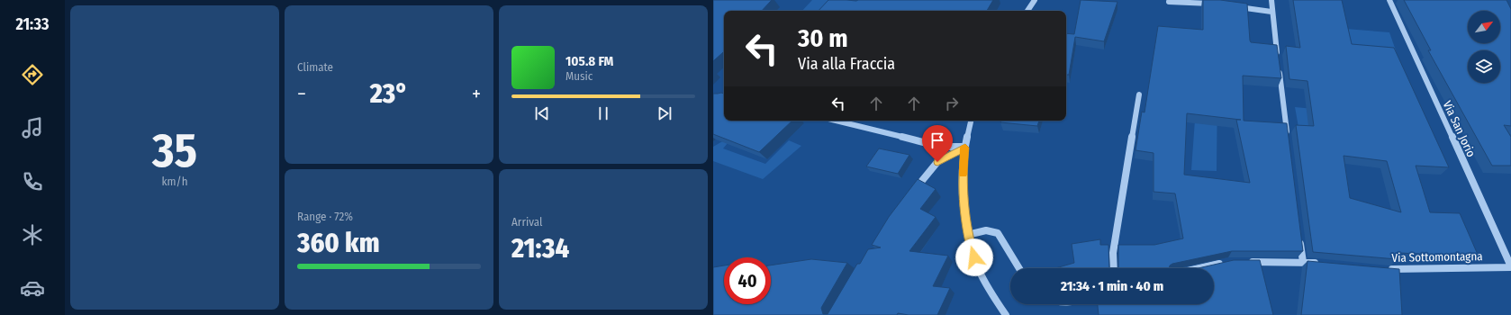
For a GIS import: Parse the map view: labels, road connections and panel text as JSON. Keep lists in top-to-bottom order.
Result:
{
  "streets": {
    "street": ["Via San Jorio", "Via Sottomontagna"]
  },
  "crossings": [
    ["Via San Jorio", "Via Sottomontagna"]
  ],
  "north": "top right",
  "page": {
    "tabs": "21:33",
    "tile": [
      ["35", "km/h"],
      "Climate",
      ["Range · 72%", "360 km"],
      ["Arrival", "21:34"]
    ],
    "turn": ["30 m", "Via alla Fraccia"],
    "song": ["105.8 FM", "Music"],
    "heat": ["−", "23°", "+"],
    "limit": "40",
    "trip": "21:34 · 1 min · 40 m"
  }
}
